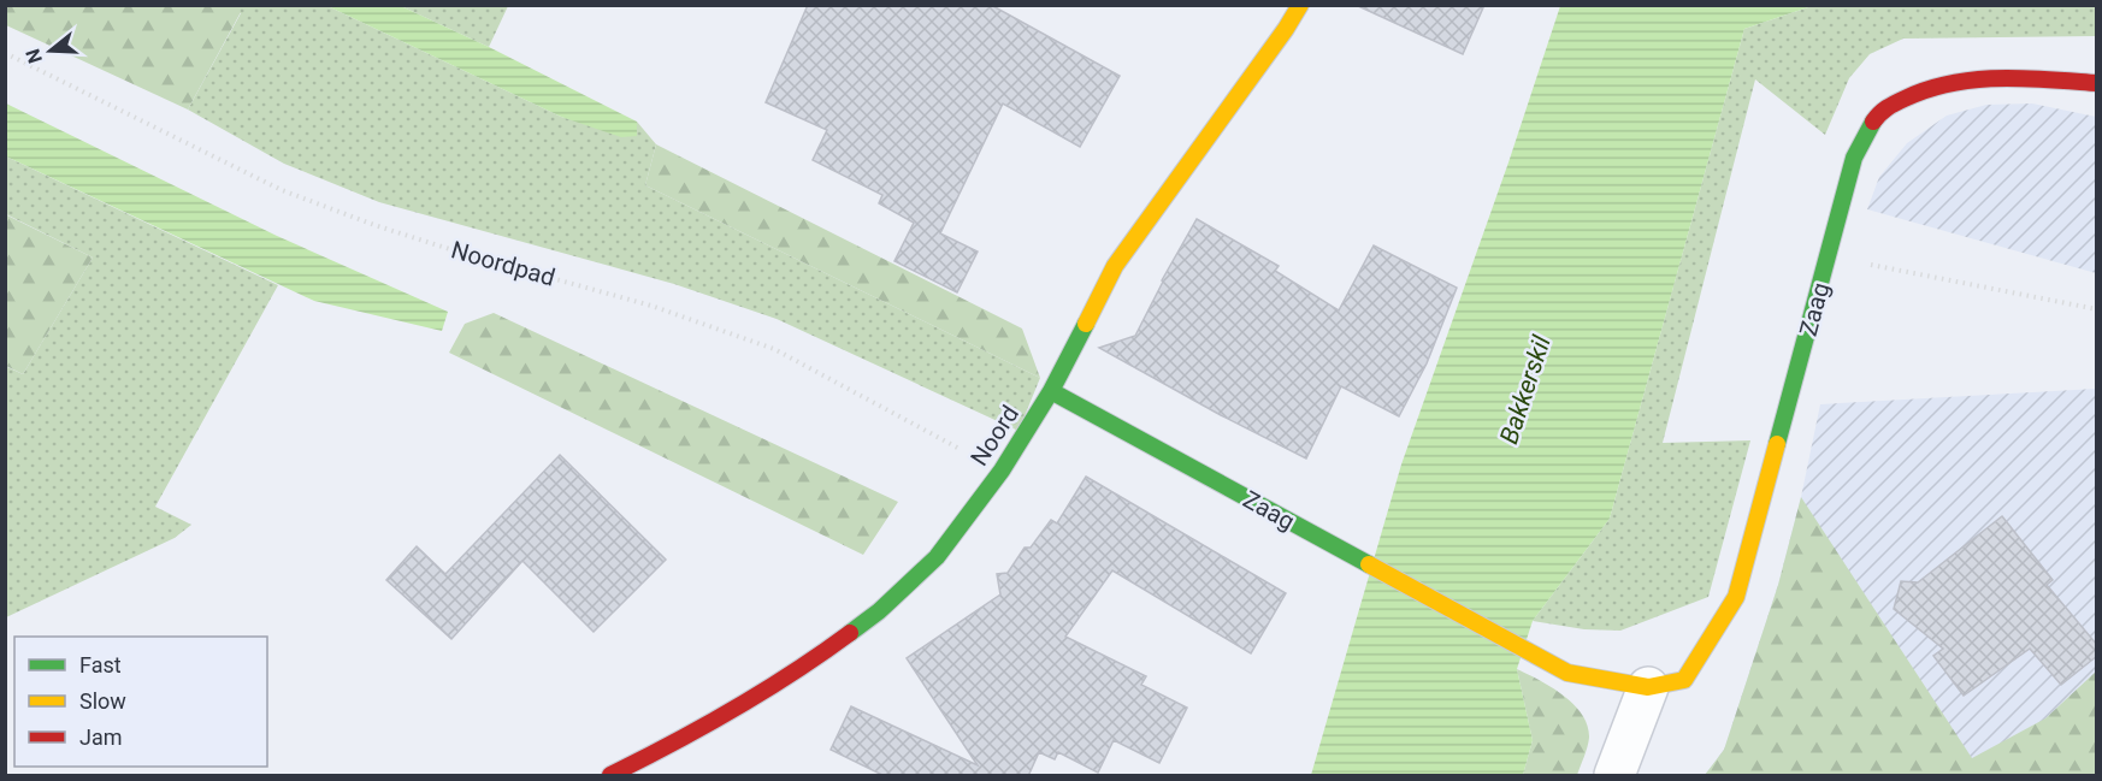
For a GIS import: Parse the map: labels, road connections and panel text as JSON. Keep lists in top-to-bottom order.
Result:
{
  "streets": {
    "street": ["Zaag", "Noord"],
    "path": ["Noordpad"]
  },
  "crossings": [
    ["Noordpad", "Noord"],
    ["Zaag", "Noord"]
  ],
  "water": ["Bakkerskil"],
  "legend": ["Fast", "Slow", "Jam"],
  "north": "left"
}
